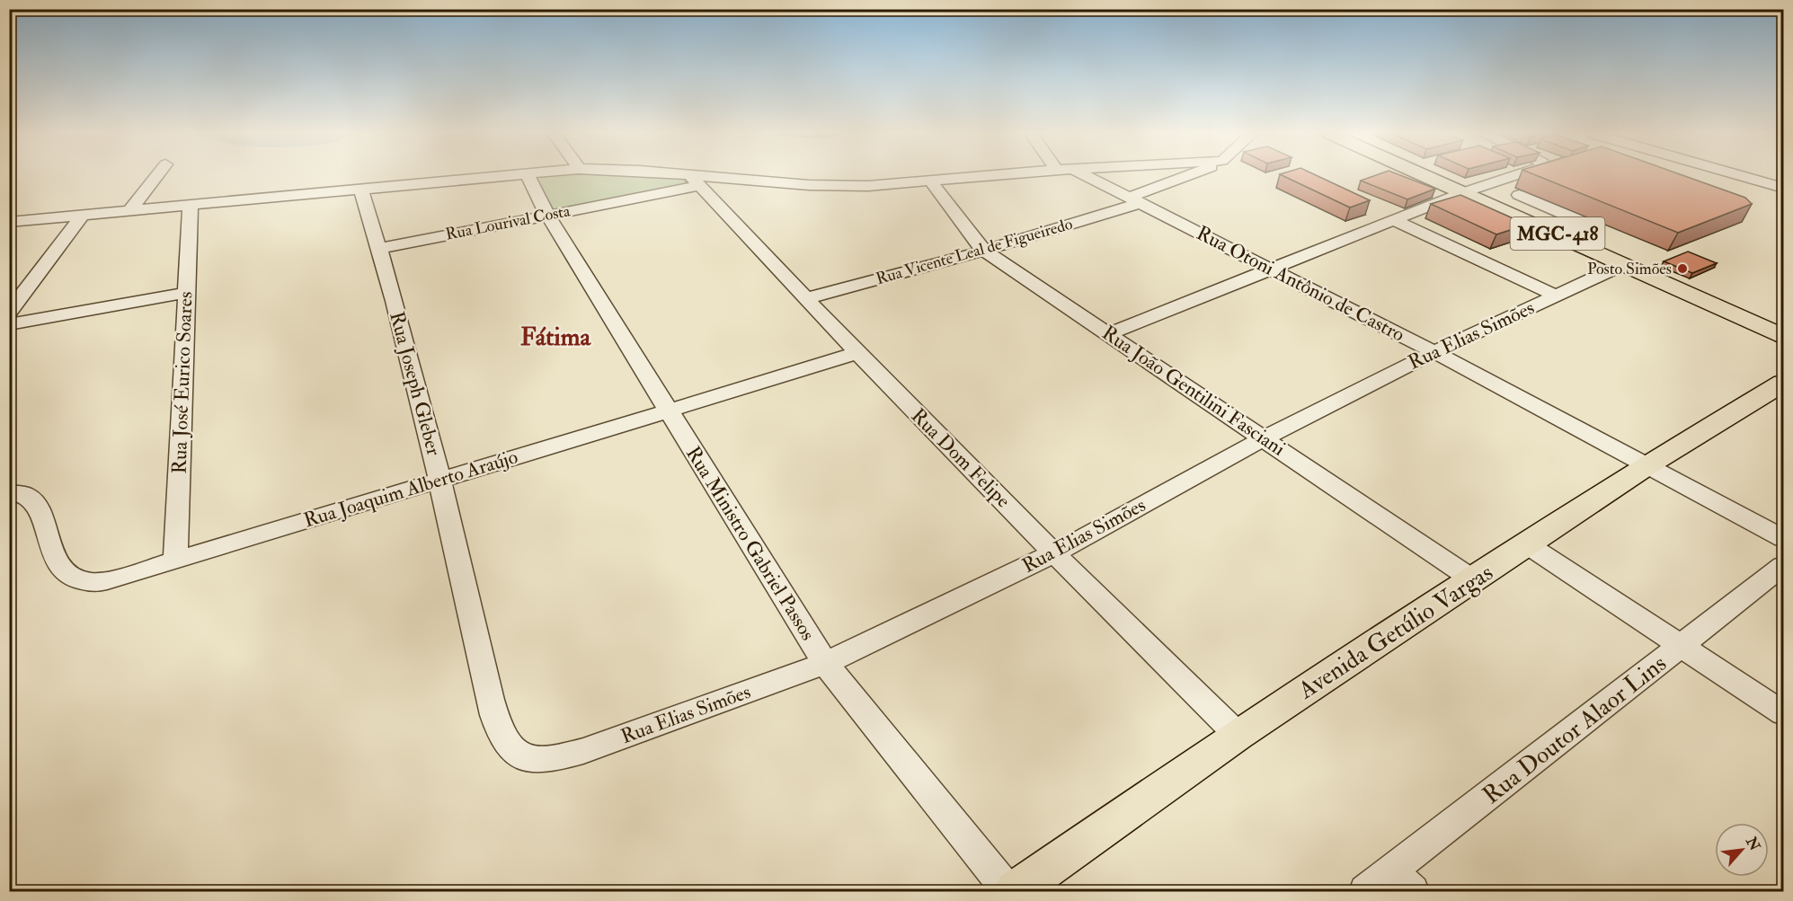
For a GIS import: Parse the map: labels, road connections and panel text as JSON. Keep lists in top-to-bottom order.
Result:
{
  "streets": {
    "main road": ["MGC-418", "Avenida Getúlio Vargas"],
    "street": [
      "Rua Lourival Costa",
      "Rua Vicente Leal de Figueiredo",
      "Rua Otoni Antônio de Castro",
      "Rua Elias Simões",
      "Rua José Eurico Soares",
      "Rua Joseph Gleber",
      "Rua João Gentilini Fasciani",
      "Rua Dom Felipe",
      "Rua Joaquim Alberto Araújo",
      "Rua Ministro Gabriel Passos",
      "Rua Doutor Alaor Lins"
    ]
  },
  "crossings": [
    ["Rua Lourival Costa", "Rua Joseph Gleber"],
    ["Rua Lourival Costa", "Rua Dom Felipe"],
    ["Rua Lourival Costa", "Rua Ministro Gabriel Passos"],
    ["MGC-418", "Rua Elias Simões"],
    ["Rua Vicente Leal de Figueiredo", "Rua Otoni Antônio de Castro"],
    ["Rua Vicente Leal de Figueiredo", "Rua João Gentilini Fasciani"],
    ["Rua Vicente Leal de Figueiredo", "Rua Dom Felipe"],
    ["Rua Otoni Antônio de Castro", "Rua Elias Simões"],
    ["Rua Otoni Antônio de Castro", "Avenida Getúlio Vargas"],
    ["Rua Elias Simões", "Rua Joseph Gleber"],
    ["Rua Elias Simões", "Rua João Gentilini Fasciani"],
    ["Rua Elias Simões", "Rua Dom Felipe"],
    ["Rua Elias Simões", "Rua Ministro Gabriel Passos"],
    ["Rua José Eurico Soares", "Rua Joaquim Alberto Araújo"],
    ["Rua Joseph Gleber", "Rua Joaquim Alberto Araújo"],
    ["Rua João Gentilini Fasciani", "Avenida Getúlio Vargas"],
    ["Rua Dom Felipe", "Rua Joaquim Alberto Araújo"],
    ["Rua Dom Felipe", "Avenida Getúlio Vargas"],
    ["Rua Joaquim Alberto Araújo", "Rua Ministro Gabriel Passos"]
  ],
  "districts": ["Fátima"],
  "places": ["Posto Simões"],
  "north": "top right"
}
